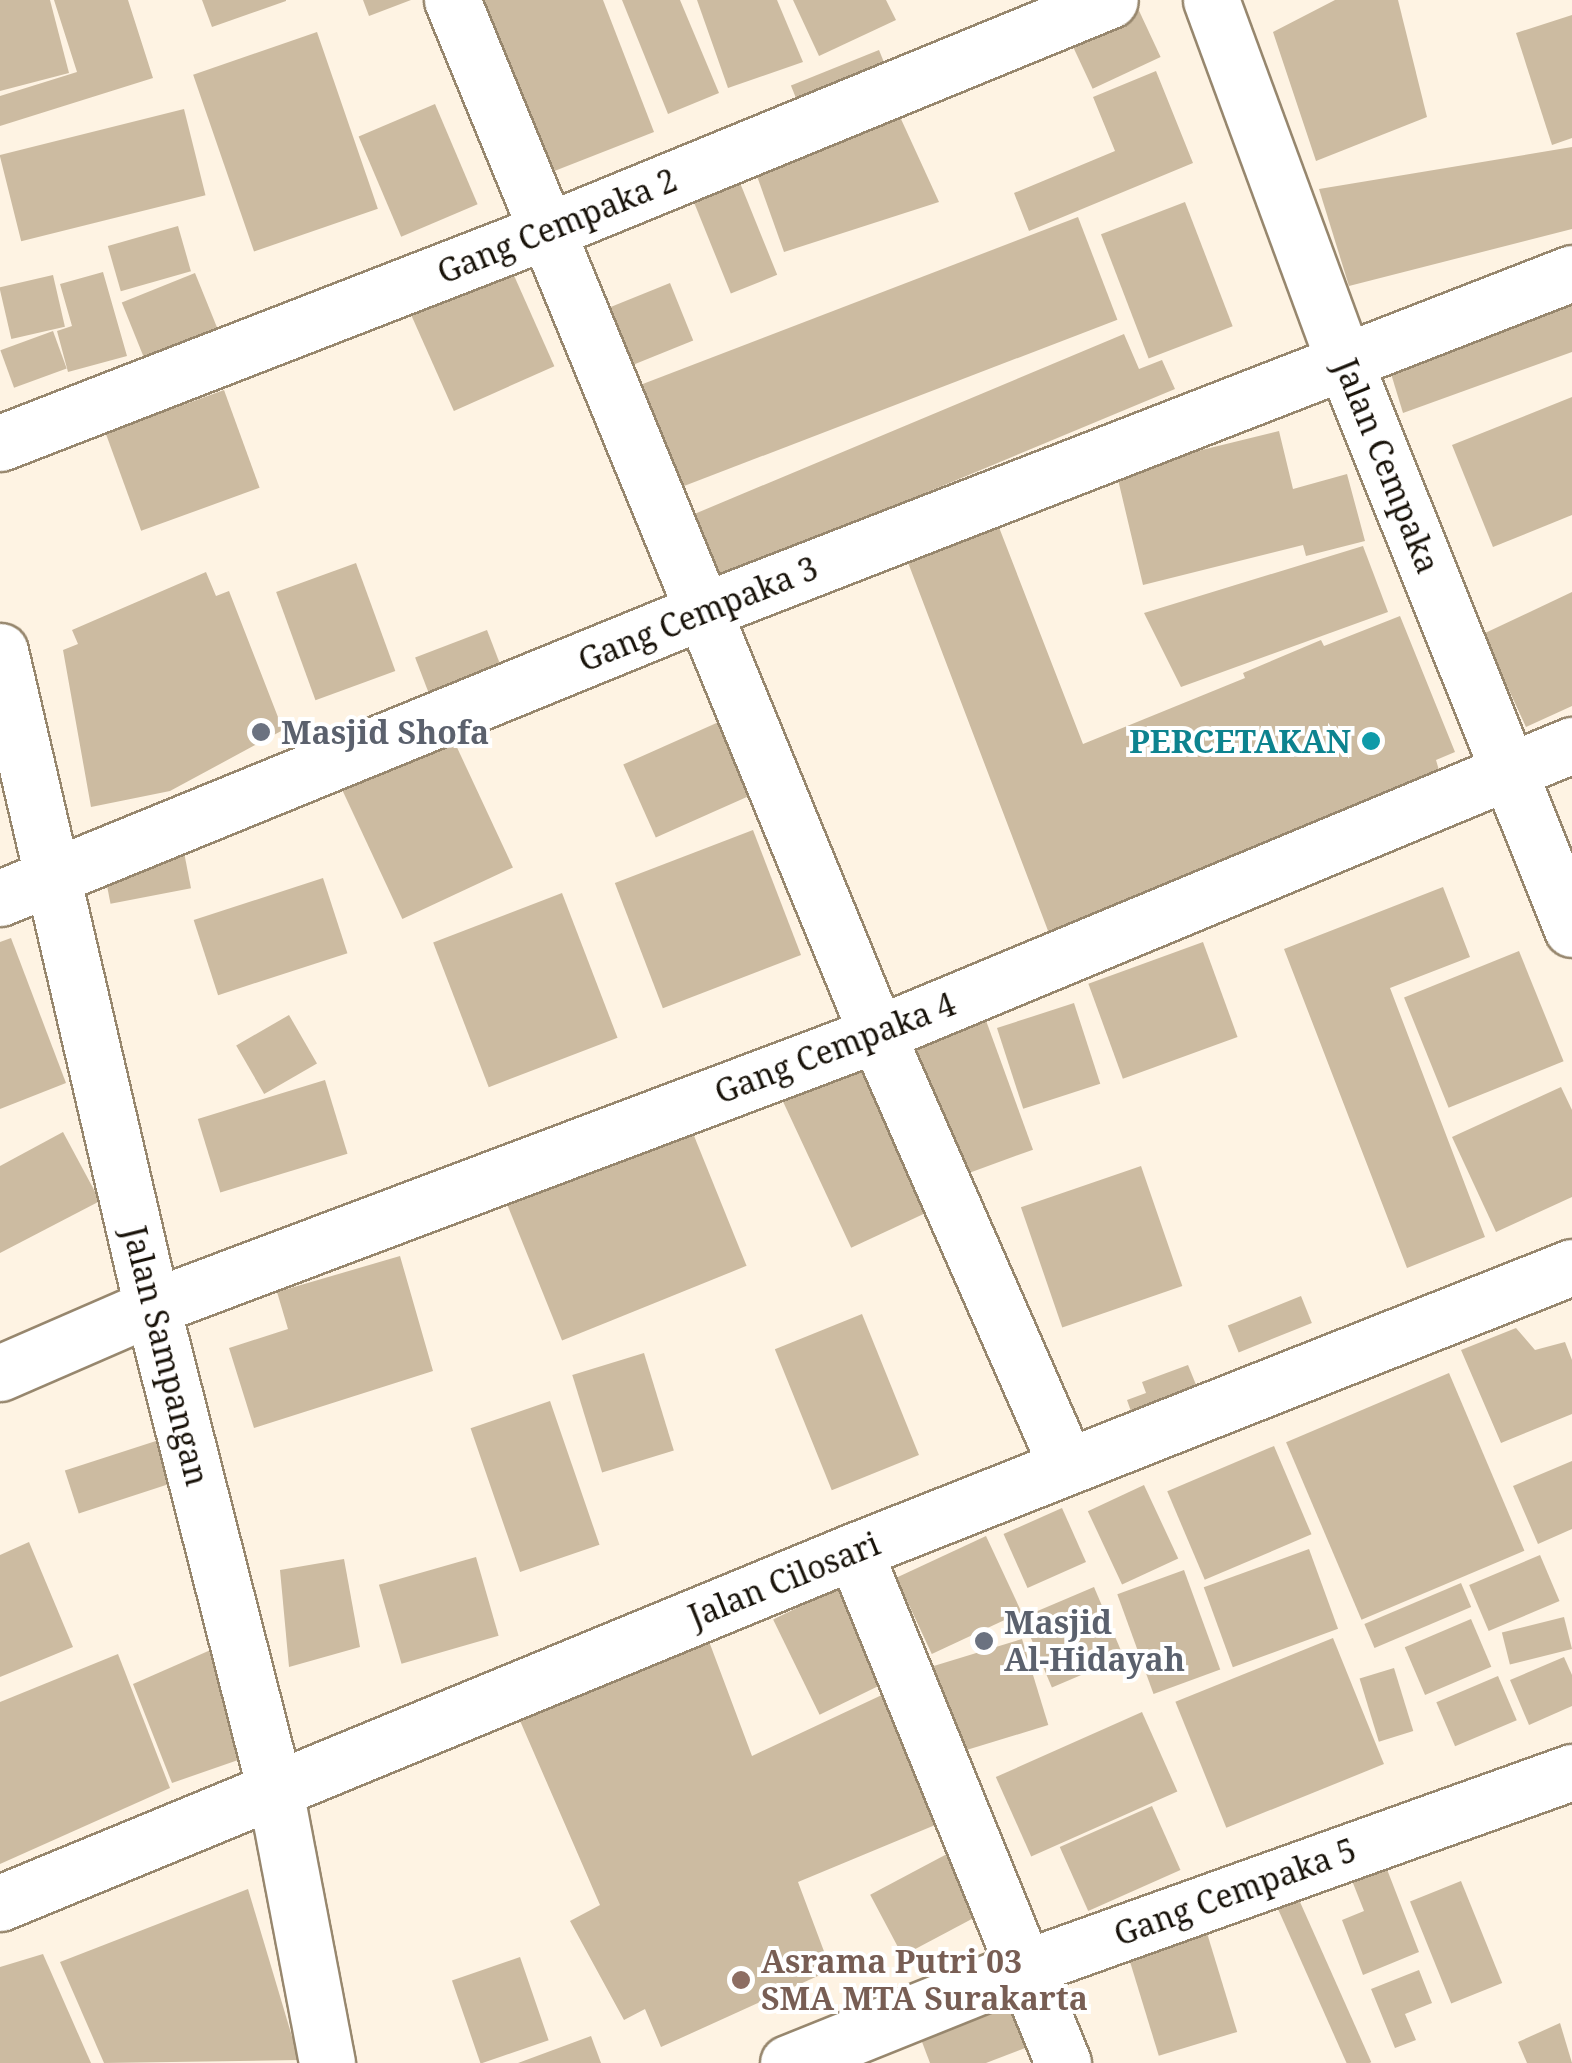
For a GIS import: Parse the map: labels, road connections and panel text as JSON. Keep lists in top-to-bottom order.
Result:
{
  "streets": {
    "street": [
      "Gang Cempaka 2",
      "Jalan Cempaka",
      "Gang Cempaka 3",
      "Gang Cempaka 4",
      "Jalan Sampangan",
      "Jalan Cilosari",
      "Gang Cempaka 5"
    ]
  },
  "crossings": [
    ["Jalan Cempaka", "Gang Cempaka 3"],
    ["Jalan Cempaka", "Gang Cempaka 4"],
    ["Gang Cempaka 3", "Jalan Sampangan"],
    ["Gang Cempaka 4", "Jalan Sampangan"],
    ["Jalan Sampangan", "Jalan Cilosari"]
  ],
  "places": [
    "Masjid Shofa",
    "PERCETAKAN",
    "Masjid Al-Hidayah",
    "Asrama Putri 03 SMA MTA Surakarta"
  ]
}
